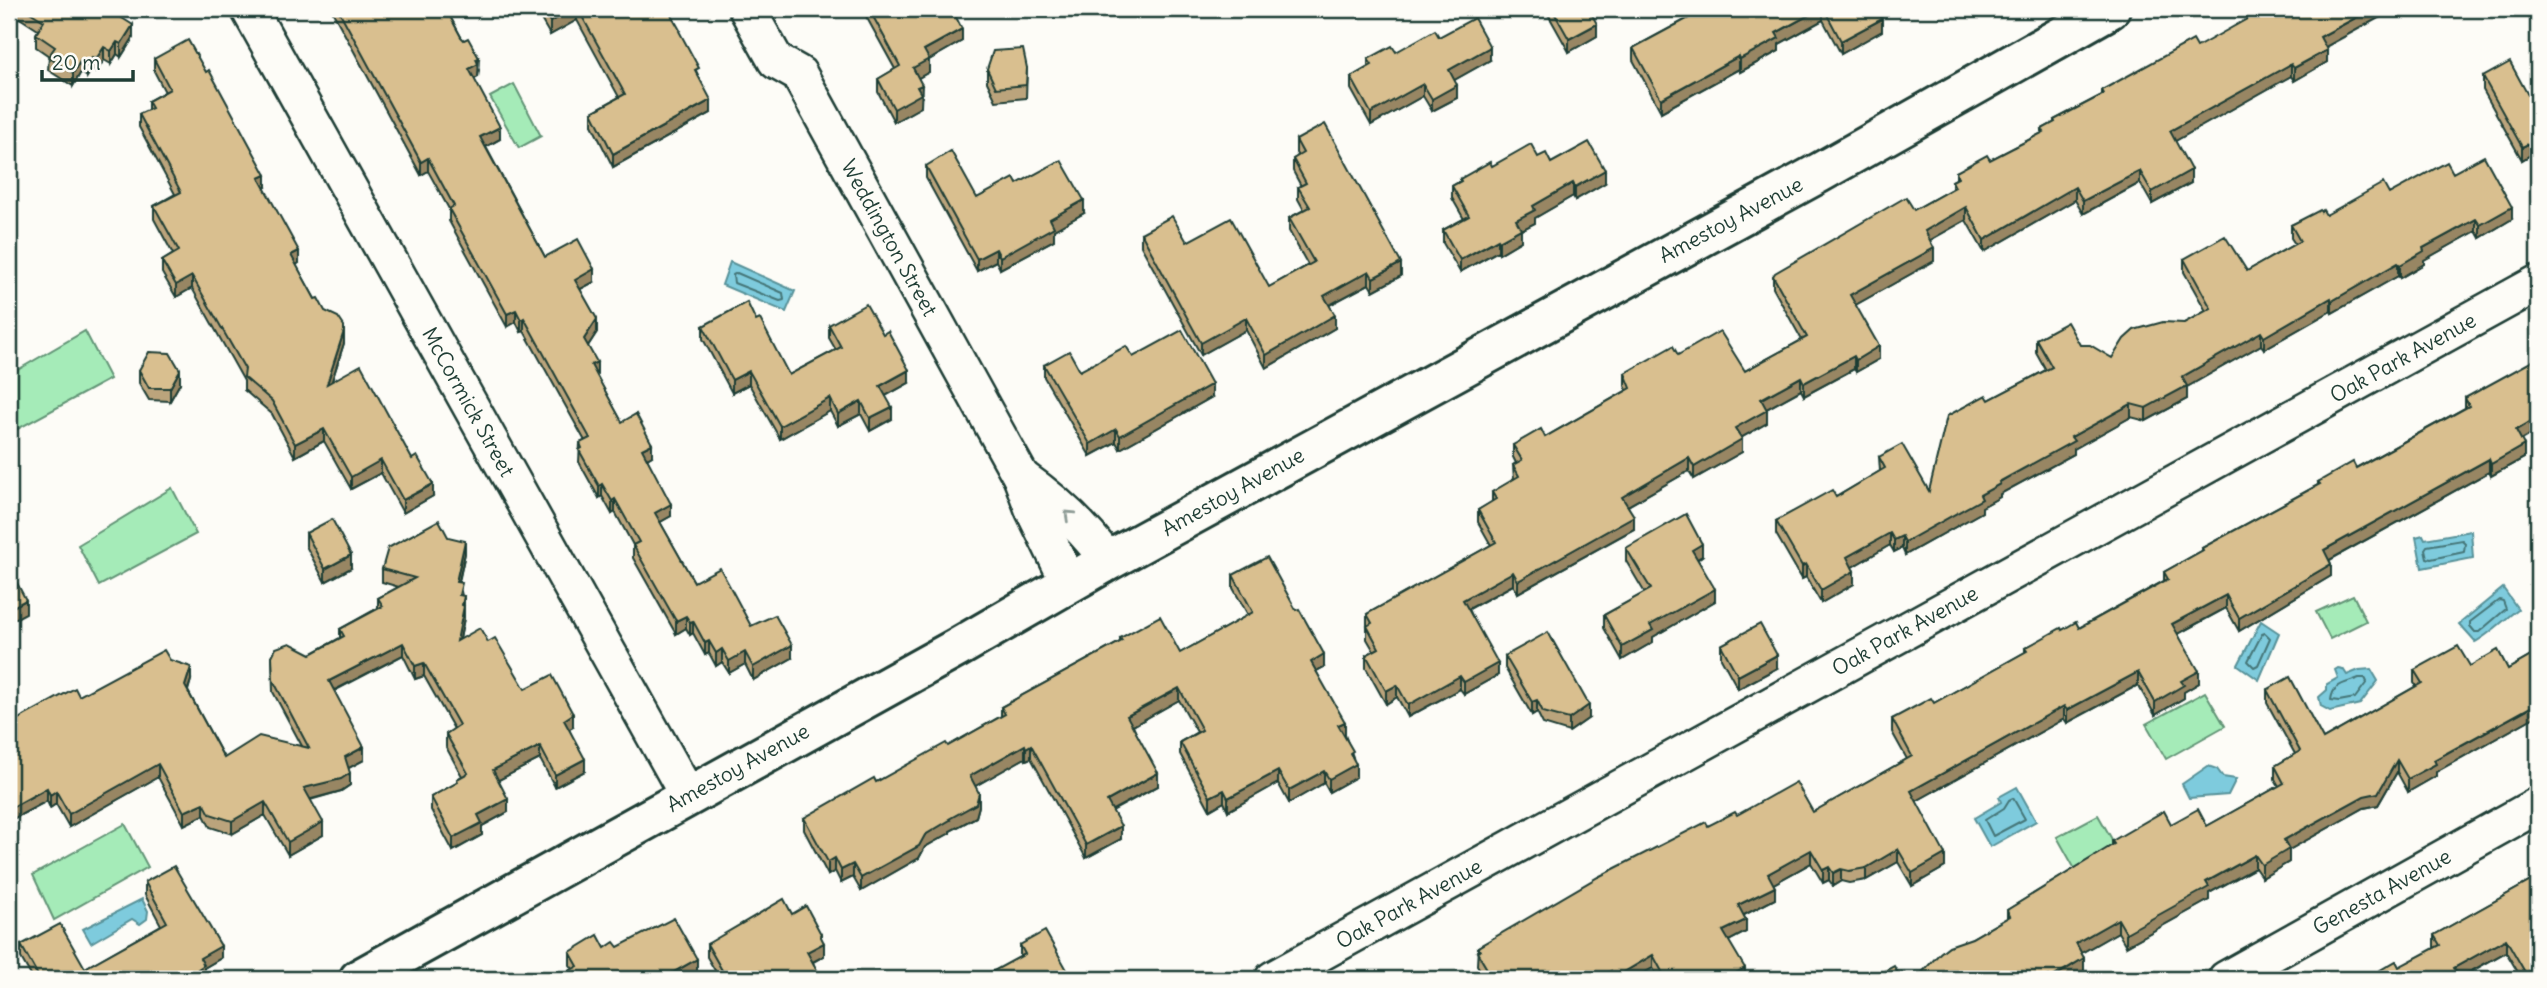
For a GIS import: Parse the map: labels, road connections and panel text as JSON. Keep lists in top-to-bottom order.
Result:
{
  "streets": {
    "street": [
      "Amestoy Avenue",
      "Weddington Street",
      "Oak Park Avenue",
      "McCormick Street",
      "Genesta Avenue"
    ]
  },
  "crossings": [
    ["Amestoy Avenue", "Weddington Street"],
    ["Amestoy Avenue", "McCormick Street"]
  ],
  "scale_bar": "20 m"
}
